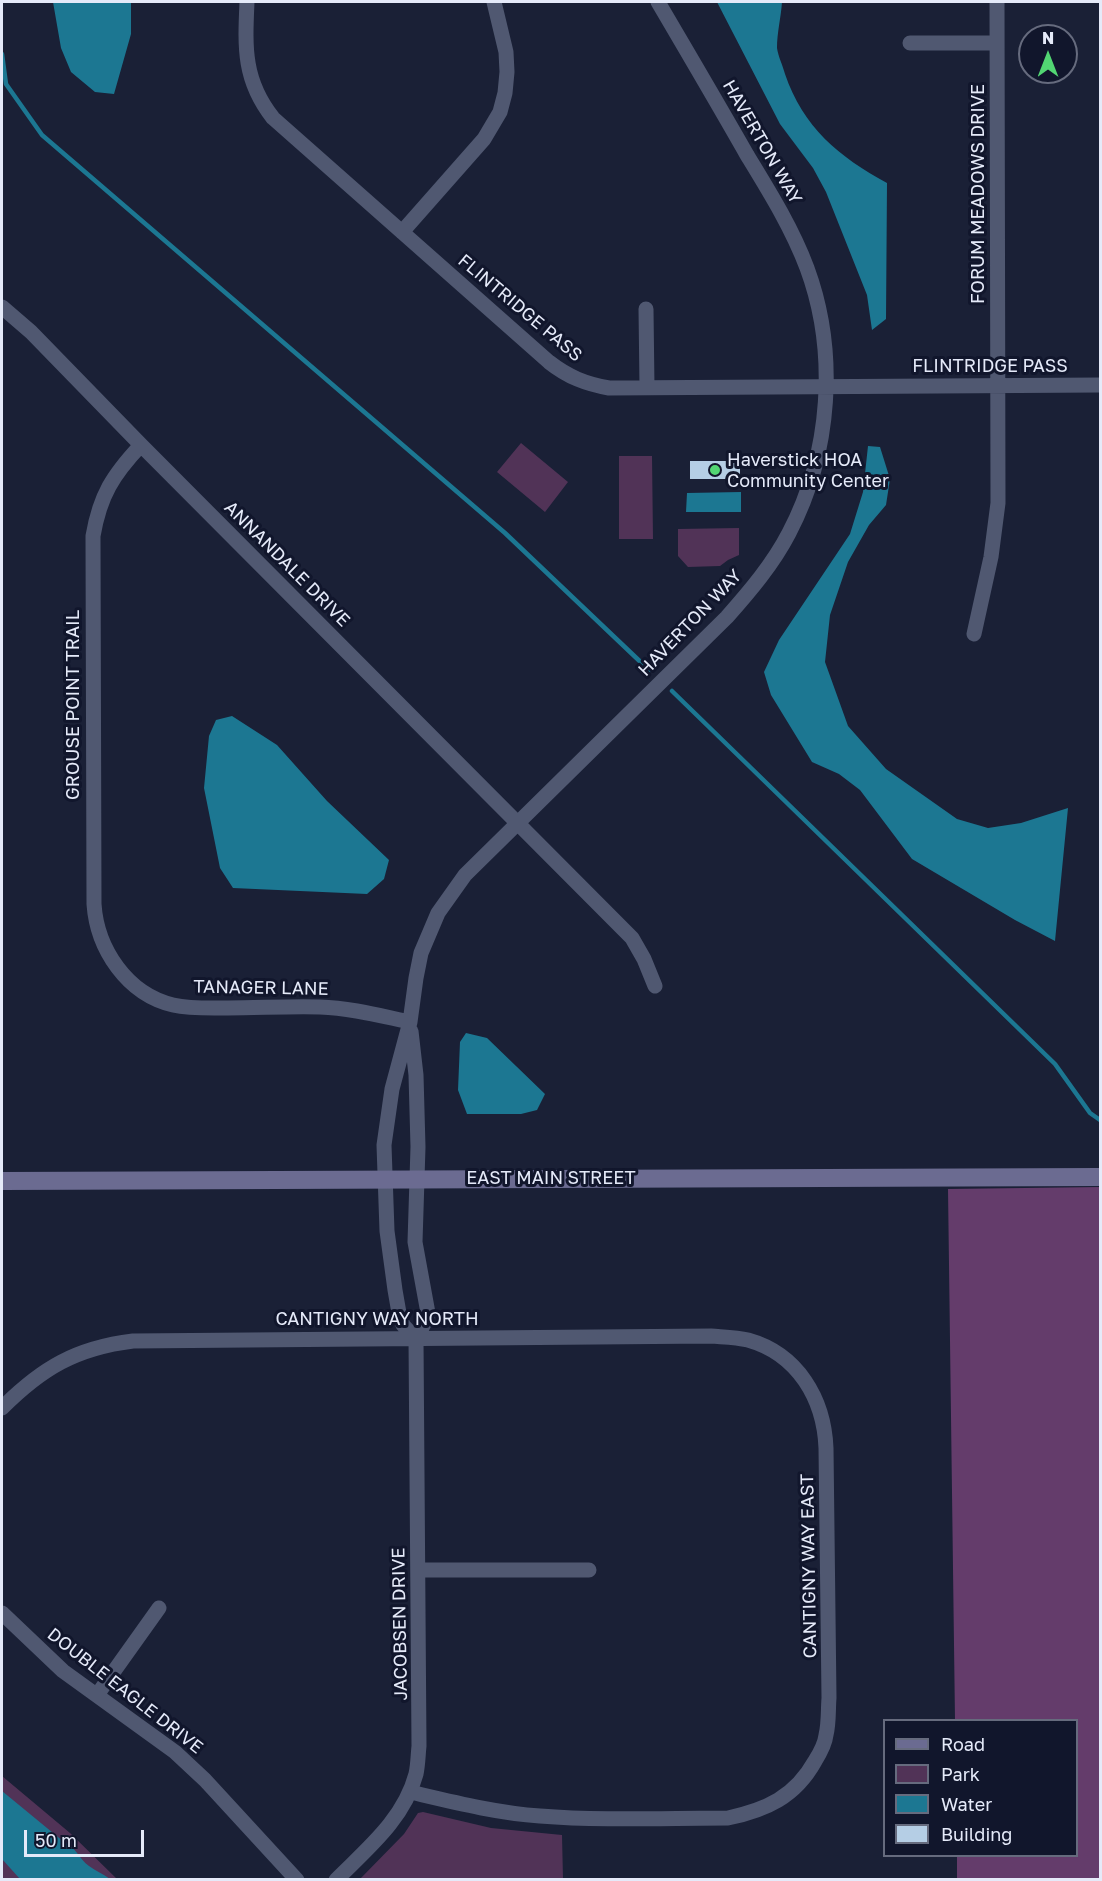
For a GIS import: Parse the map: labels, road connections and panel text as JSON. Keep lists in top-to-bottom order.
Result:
{
  "streets": {
    "main road": ["EAST MAIN STREET"],
    "street": [
      "HAVERTON WAY",
      "FORUM MEADOWS DRIVE",
      "FLINTRIDGE PASS",
      "ANNANDALE DRIVE",
      "GROUSE POINT TRAIL",
      "TANAGER LANE",
      "CANTIGNY WAY NORTH",
      "CANTIGNY WAY EAST",
      "JACOBSEN DRIVE",
      "DOUBLE EAGLE DRIVE"
    ]
  },
  "crossings": [
    ["HAVERTON WAY", "FLINTRIDGE PASS"],
    ["HAVERTON WAY", "ANNANDALE DRIVE"],
    ["HAVERTON WAY", "TANAGER LANE"],
    ["HAVERTON WAY", "EAST MAIN STREET"],
    ["HAVERTON WAY", "JACOBSEN DRIVE"],
    ["FORUM MEADOWS DRIVE", "FLINTRIDGE PASS"],
    ["ANNANDALE DRIVE", "GROUSE POINT TRAIL"],
    ["GROUSE POINT TRAIL", "TANAGER LANE"],
    ["EAST MAIN STREET", "JACOBSEN DRIVE"],
    ["CANTIGNY WAY NORTH", "CANTIGNY WAY EAST"],
    ["CANTIGNY WAY NORTH", "JACOBSEN DRIVE"],
    ["CANTIGNY WAY EAST", "JACOBSEN DRIVE"]
  ],
  "places": ["Haverstick HOA Community Center"],
  "legend": [
    "Road",
    "Park",
    "Water",
    "Building"
  ],
  "scale_bar": "50 m",
  "north": "top"
}
